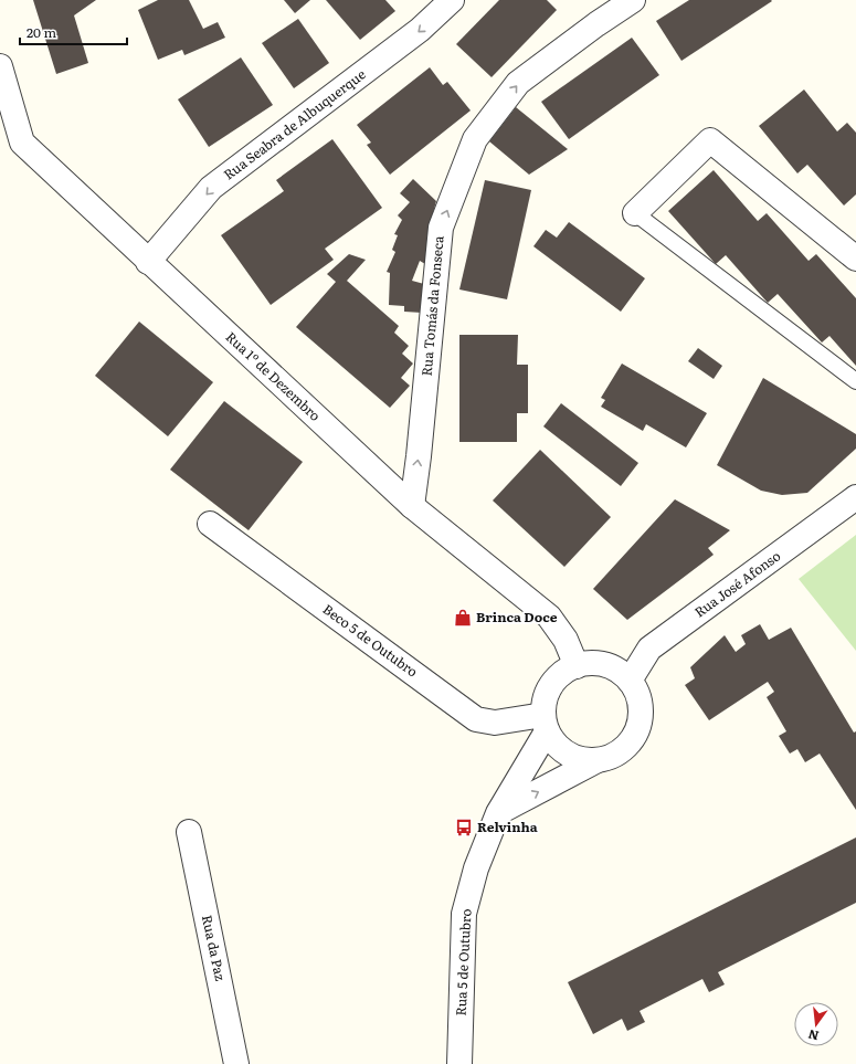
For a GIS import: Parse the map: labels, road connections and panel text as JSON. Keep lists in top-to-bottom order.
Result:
{
  "streets": {
    "street": [
      "Rua Seabra de Albuquerque",
      "Rua Tomás da Fonseca",
      "Rua 1º de Dezembro",
      "Rua José Afonso",
      "Beco 5 de Outubro",
      "Rua da Paz",
      "Rua 5 de Outubro"
    ]
  },
  "crossings": [
    ["Rua Seabra de Albuquerque", "Rua 1º de Dezembro"],
    ["Rua Tomás da Fonseca", "Rua 1º de Dezembro"],
    ["Rua 1º de Dezembro", "Rua José Afonso"],
    ["Rua 1º de Dezembro", "Beco 5 de Outubro"],
    ["Rua 1º de Dezembro", "Rua 5 de Outubro"],
    ["Rua José Afonso", "Beco 5 de Outubro"],
    ["Rua José Afonso", "Rua 5 de Outubro"],
    ["Beco 5 de Outubro", "Rua 5 de Outubro"]
  ],
  "one_way": ["Rua Seabra de Albuquerque", "Rua Tomás da Fonseca"],
  "places": {
    "shop": ["Brinca Doce"],
    "bus stop": ["Relvinha"]
  },
  "scale_bar": "20 m",
  "north": "bottom"
}
